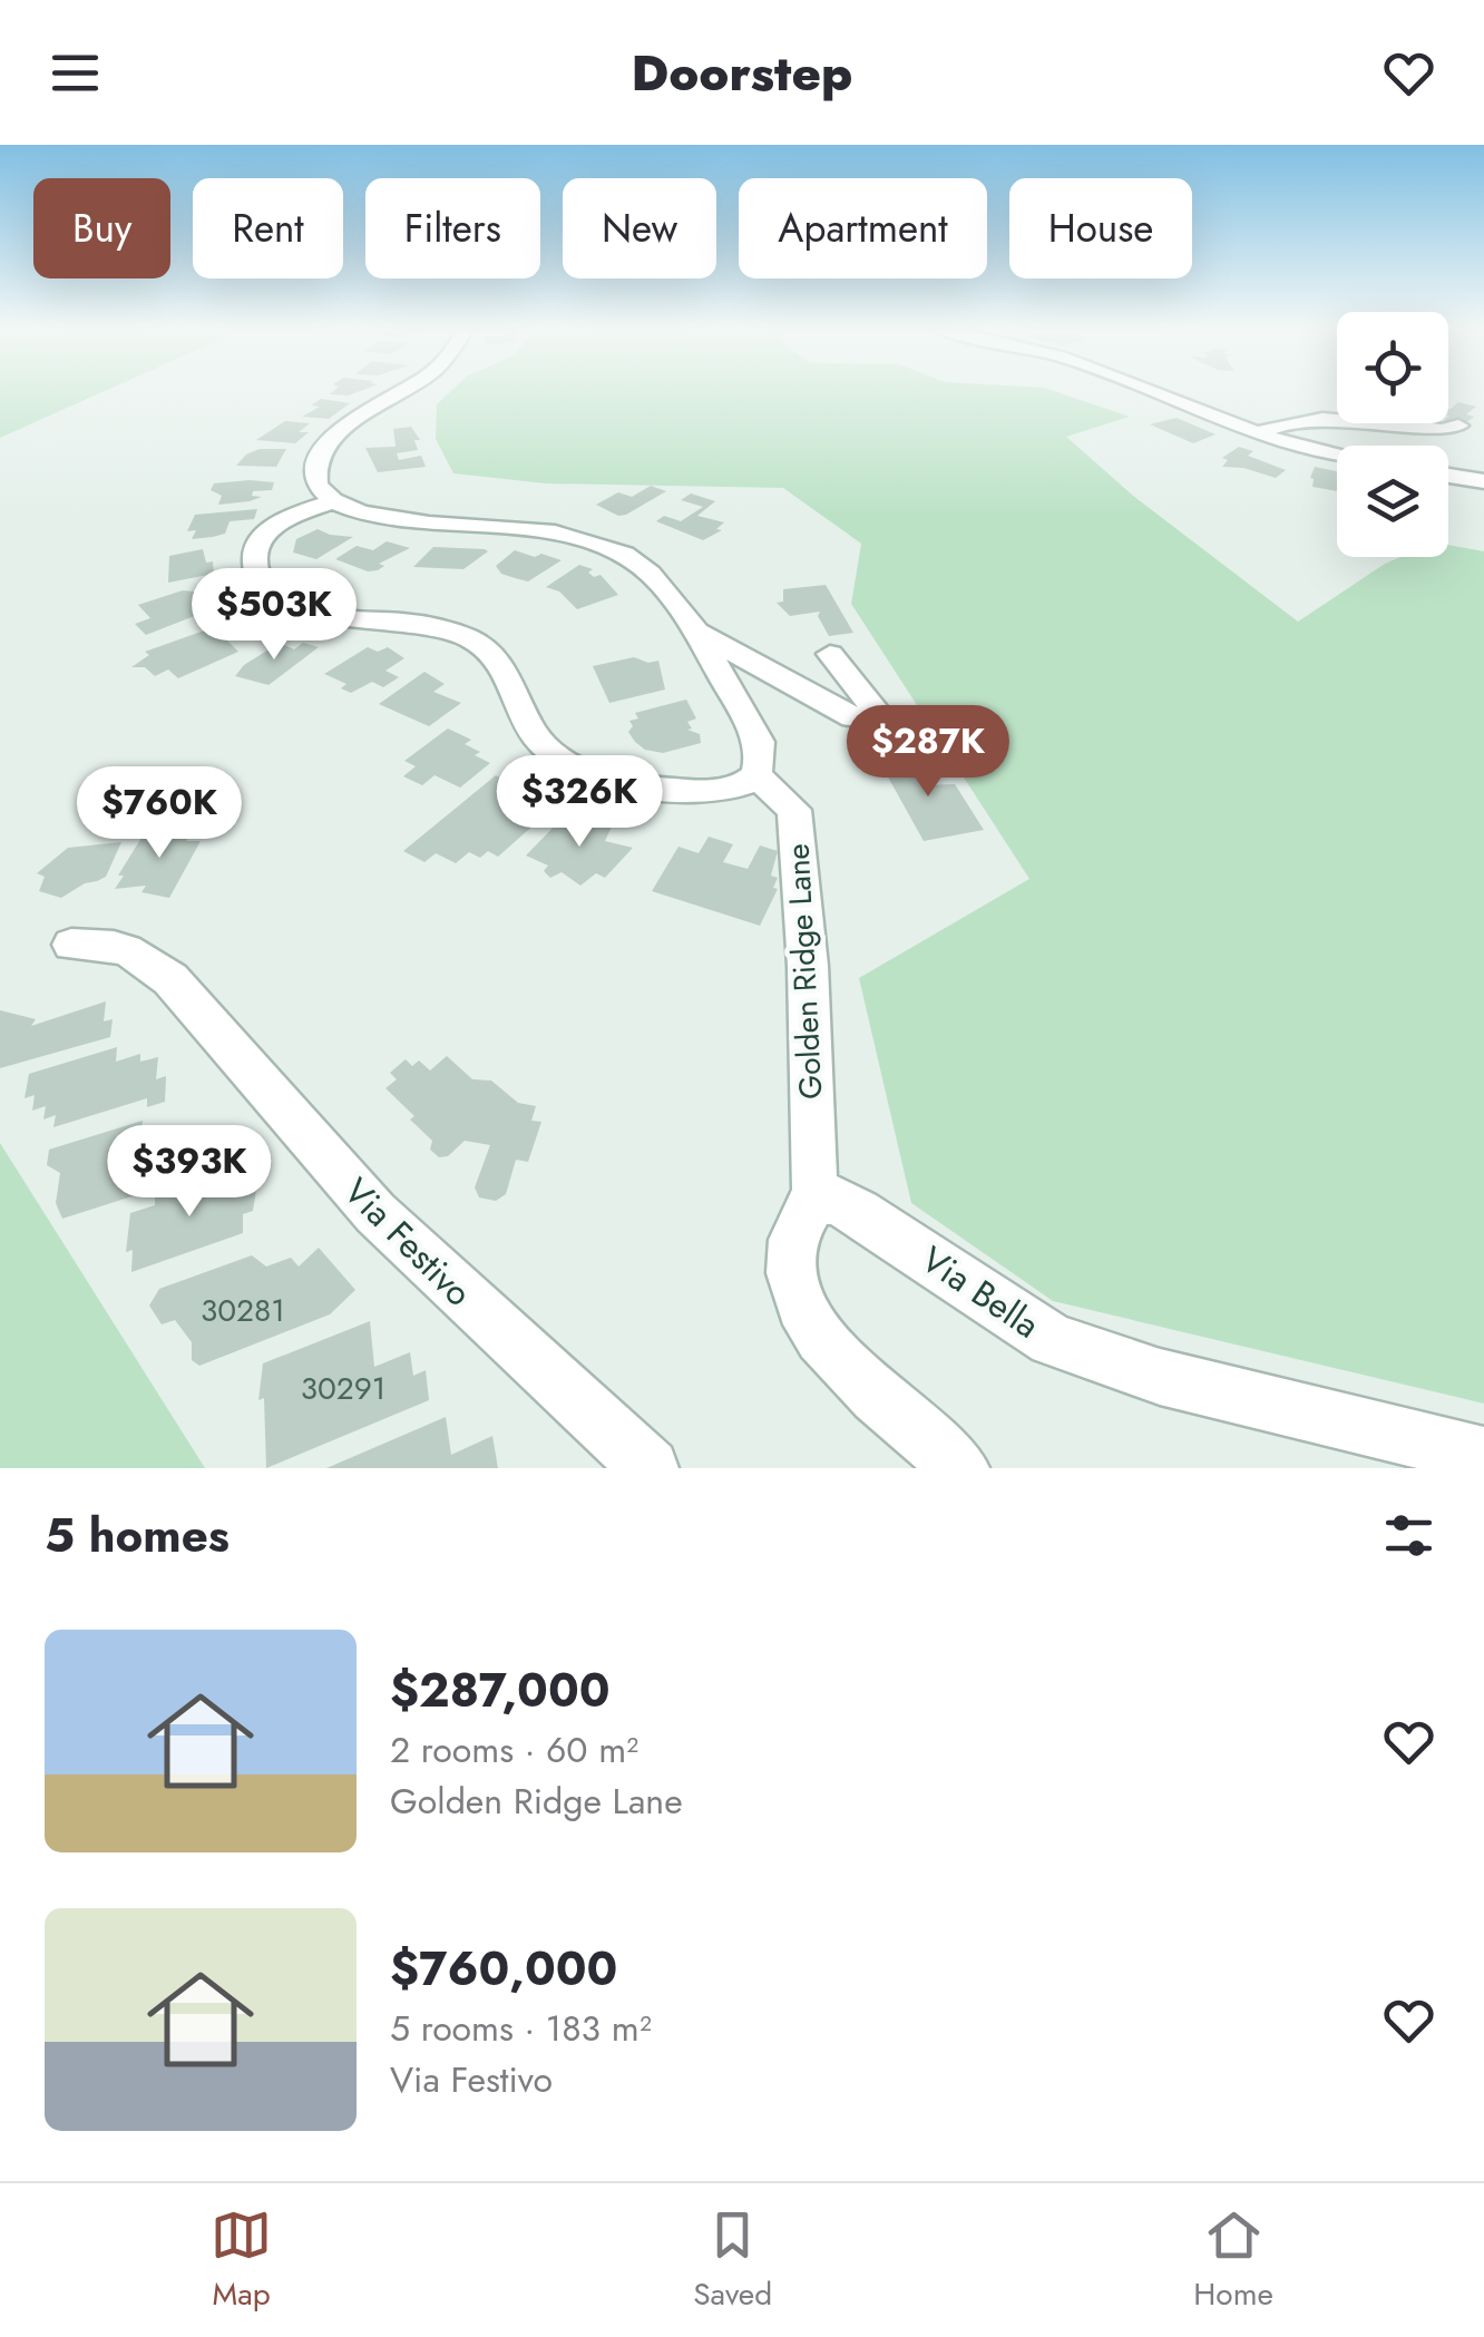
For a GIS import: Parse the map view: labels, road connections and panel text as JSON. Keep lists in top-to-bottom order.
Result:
{
  "streets": {
    "street": ["Golden Ridge Lane", "Via Festivo", "Via Bella"]
  },
  "crossings": [
    ["Golden Ridge Lane", "Via Bella"]
  ],
  "house_numbers": ["30281", "30291"],
  "page": {
    "header": "Doorstep",
    "chip": [
      "Buy",
      "Rent",
      "Filters",
      "New",
      "Apartment",
      "House"
    ],
    "price": [
      "$503K",
      "$287K",
      "$326K",
      "$760K",
      "$393K"
    ],
    "heading": "5 homes",
    "list": [
      {
        "name": "$287,000",
        "note": "2 rooms · 60 m² · Golden Ridge Lane"
      },
      {
        "name": "$760,000",
        "note": "5 rooms · 183 m² · Via Festivo"
      }
    ],
    "tabs": ["Map", "Saved", "Home"]
  }
}
